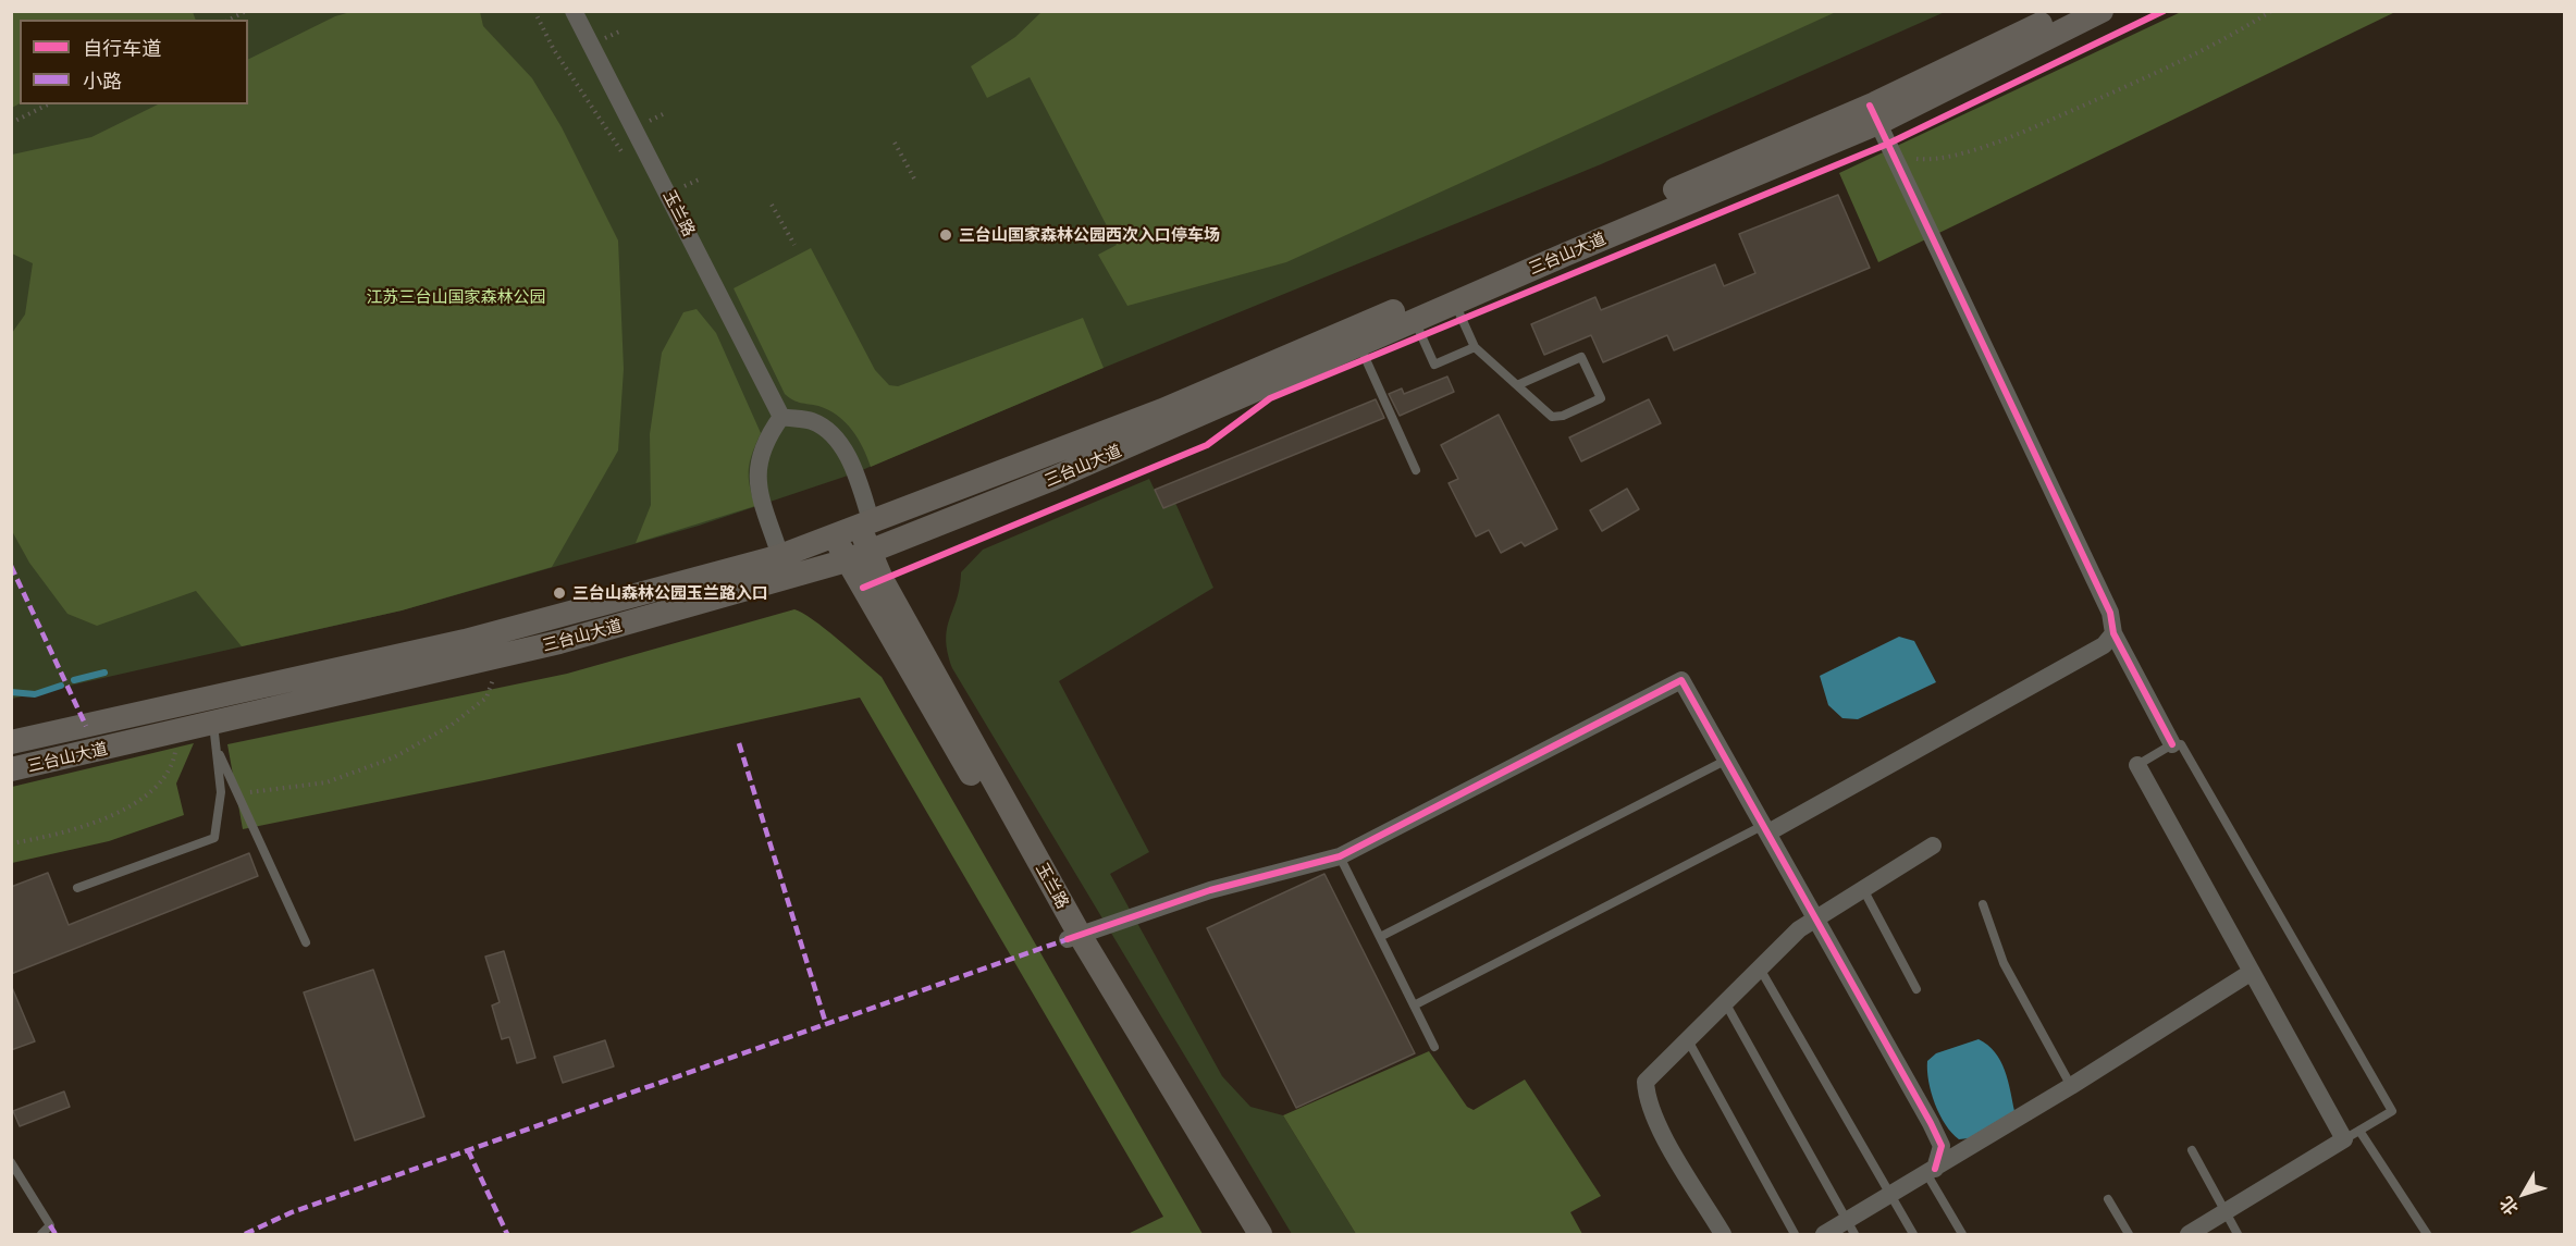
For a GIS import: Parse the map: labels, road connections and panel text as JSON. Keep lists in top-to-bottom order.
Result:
{
  "streets": {
    "main road": ["玉兰路", "三台山大道"]
  },
  "crossings": [
    ["玉兰路", "三台山大道"]
  ],
  "parks": ["江苏三台山国家森林公园"],
  "places": ["三台山国家森林公园西次入口停车场", "三台山森林公园玉兰路入口"],
  "legend": ["自行车道", "小路"],
  "north": "bottom left"
}
